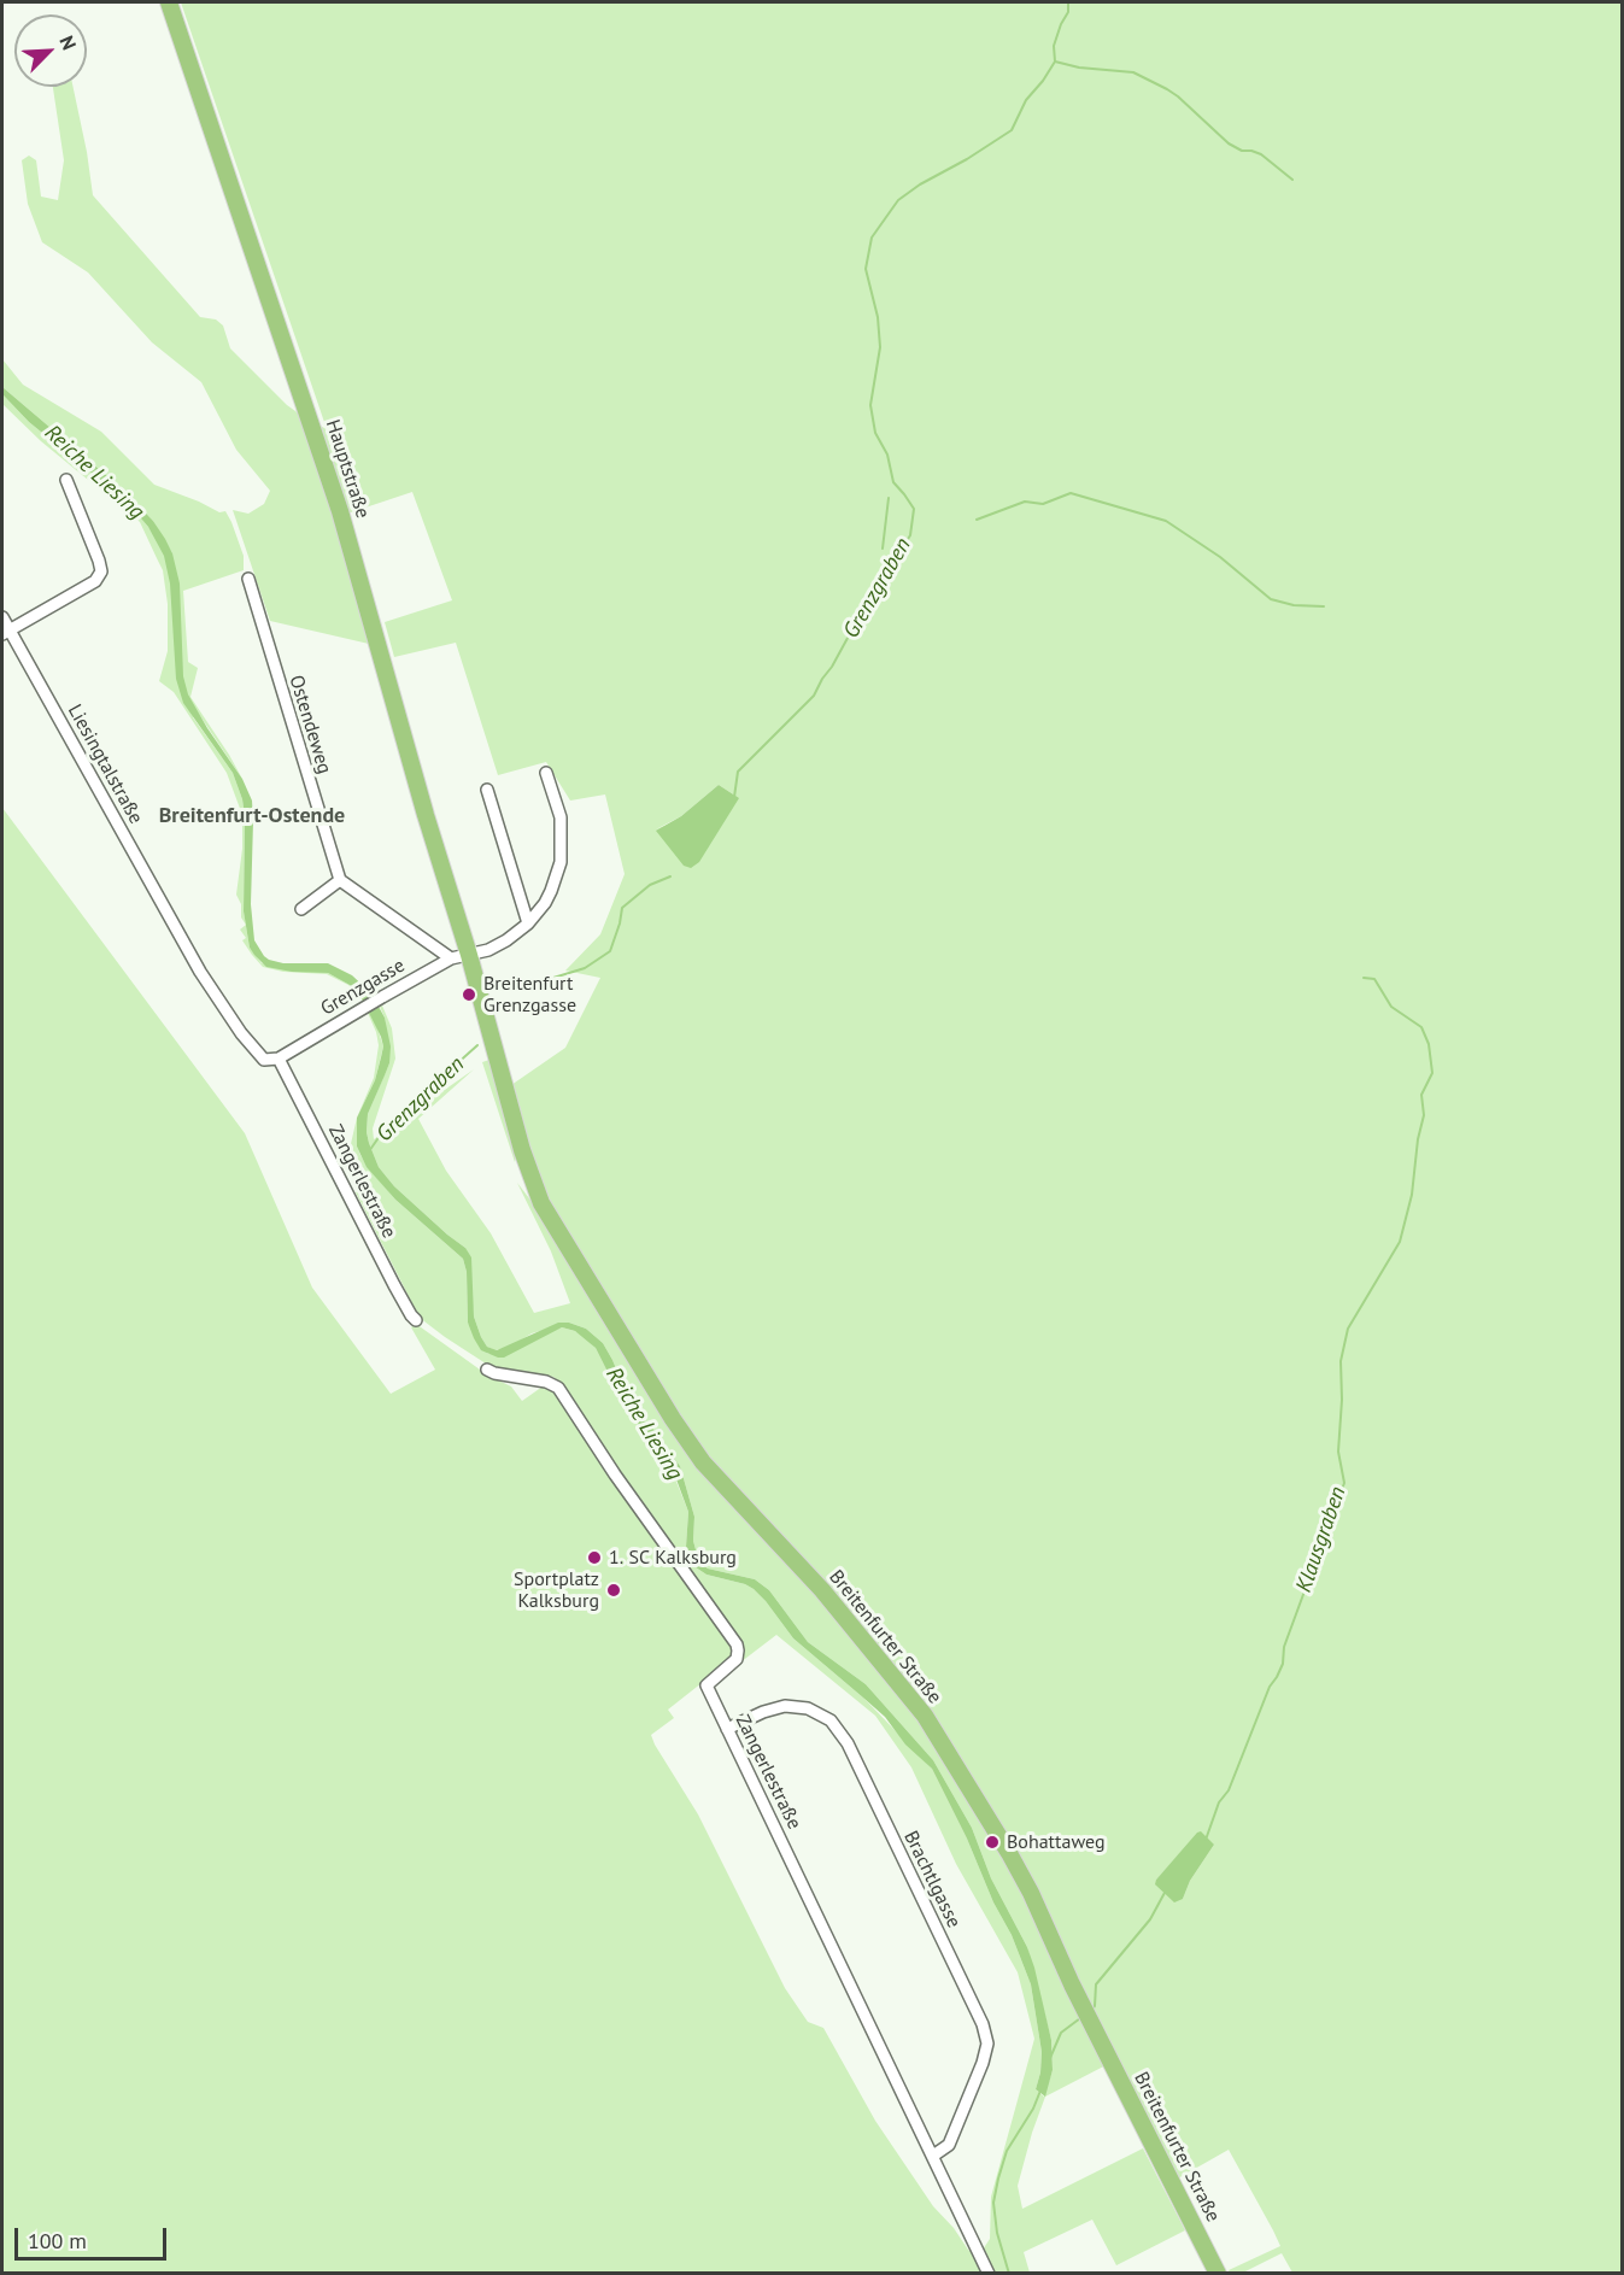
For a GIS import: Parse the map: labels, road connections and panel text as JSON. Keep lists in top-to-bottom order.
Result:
{
  "streets": {
    "main road": ["Hauptstraße", "Breitenfurter Straße"],
    "street": [
      "Ostendeweg",
      "Liesingtalstraße",
      "Grenzgasse",
      "Zangerlestraße",
      "Brachtlgasse"
    ]
  },
  "crossings": [
    ["Hauptstraße", "Grenzgasse"],
    ["Hauptstraße", "Breitenfurter Straße"],
    ["Liesingtalstraße", "Grenzgasse"],
    ["Liesingtalstraße", "Zangerlestraße"],
    ["Grenzgasse", "Zangerlestraße"],
    ["Zangerlestraße", "Brachtlgasse"]
  ],
  "districts": ["Breitenfurt-Ostende"],
  "water": ["Reiche Liesing", "Grenzgraben", "Klausgraben"],
  "places": [
    "Breitenfurt Grenzgasse",
    "1. SC Kalksburg",
    "Sportplatz Kalksburg",
    "Bohattaweg"
  ],
  "scale_bar": "100 m",
  "north": "top right"
}
